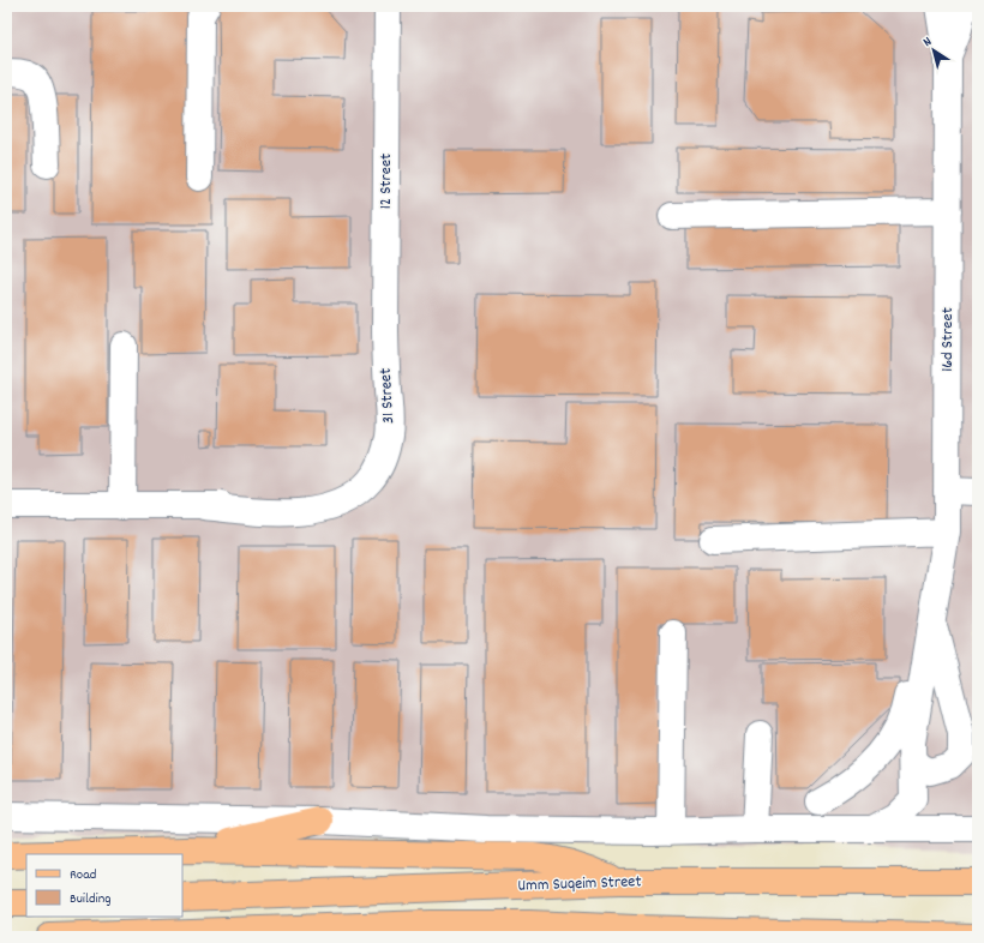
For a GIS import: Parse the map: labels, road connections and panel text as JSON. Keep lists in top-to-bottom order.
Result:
{
  "streets": {
    "main road": ["Umm Suqeim Street"],
    "street": ["12 Street", "16d Street", "31 Street"]
  },
  "crossings": [
    ["12 Street", "31 Street"]
  ],
  "legend": ["Road", "Building"],
  "north": "top left"
}
